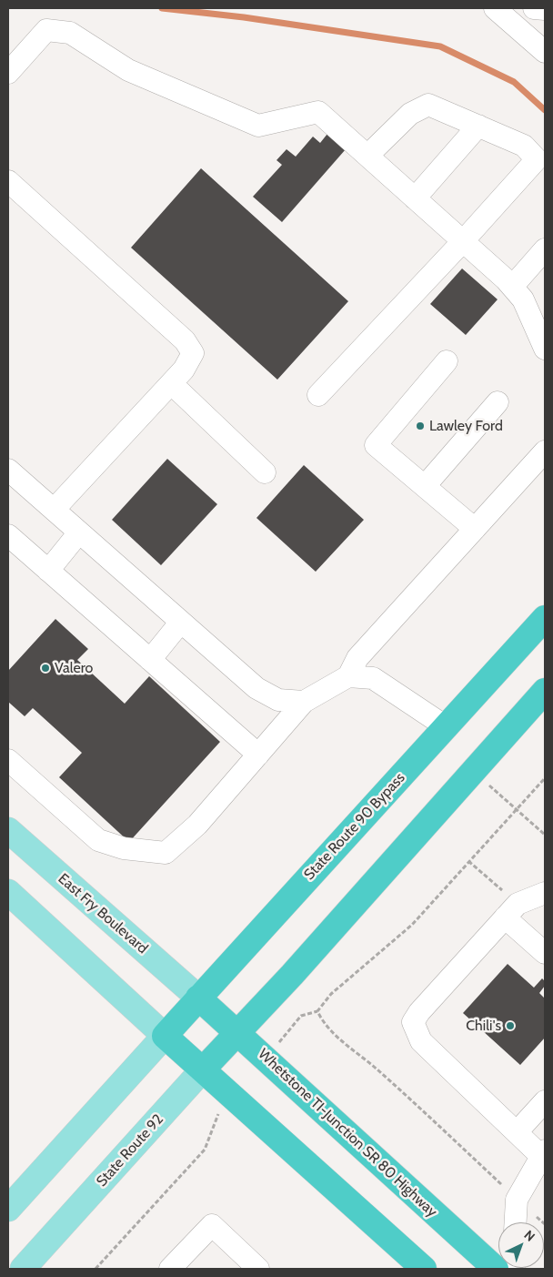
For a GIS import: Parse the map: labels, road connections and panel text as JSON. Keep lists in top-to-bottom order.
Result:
{
  "streets": {
    "highway": ["State Route 90 Bypass", "Whetstone TI-Junction SR 80 Highway", "State Route 92"],
    "main road": ["East Fry Boulevard"]
  },
  "crossings": [
    ["State Route 90 Bypass", "East Fry Boulevard"],
    ["State Route 90 Bypass", "Whetstone TI-Junction SR 80 Highway"],
    ["East Fry Boulevard", "Whetstone TI-Junction SR 80 Highway"],
    ["Whetstone TI-Junction SR 80 Highway", "State Route 92"]
  ],
  "places": ["Lawley Ford", "Valero", "Chili's"],
  "north": "top right"
}
